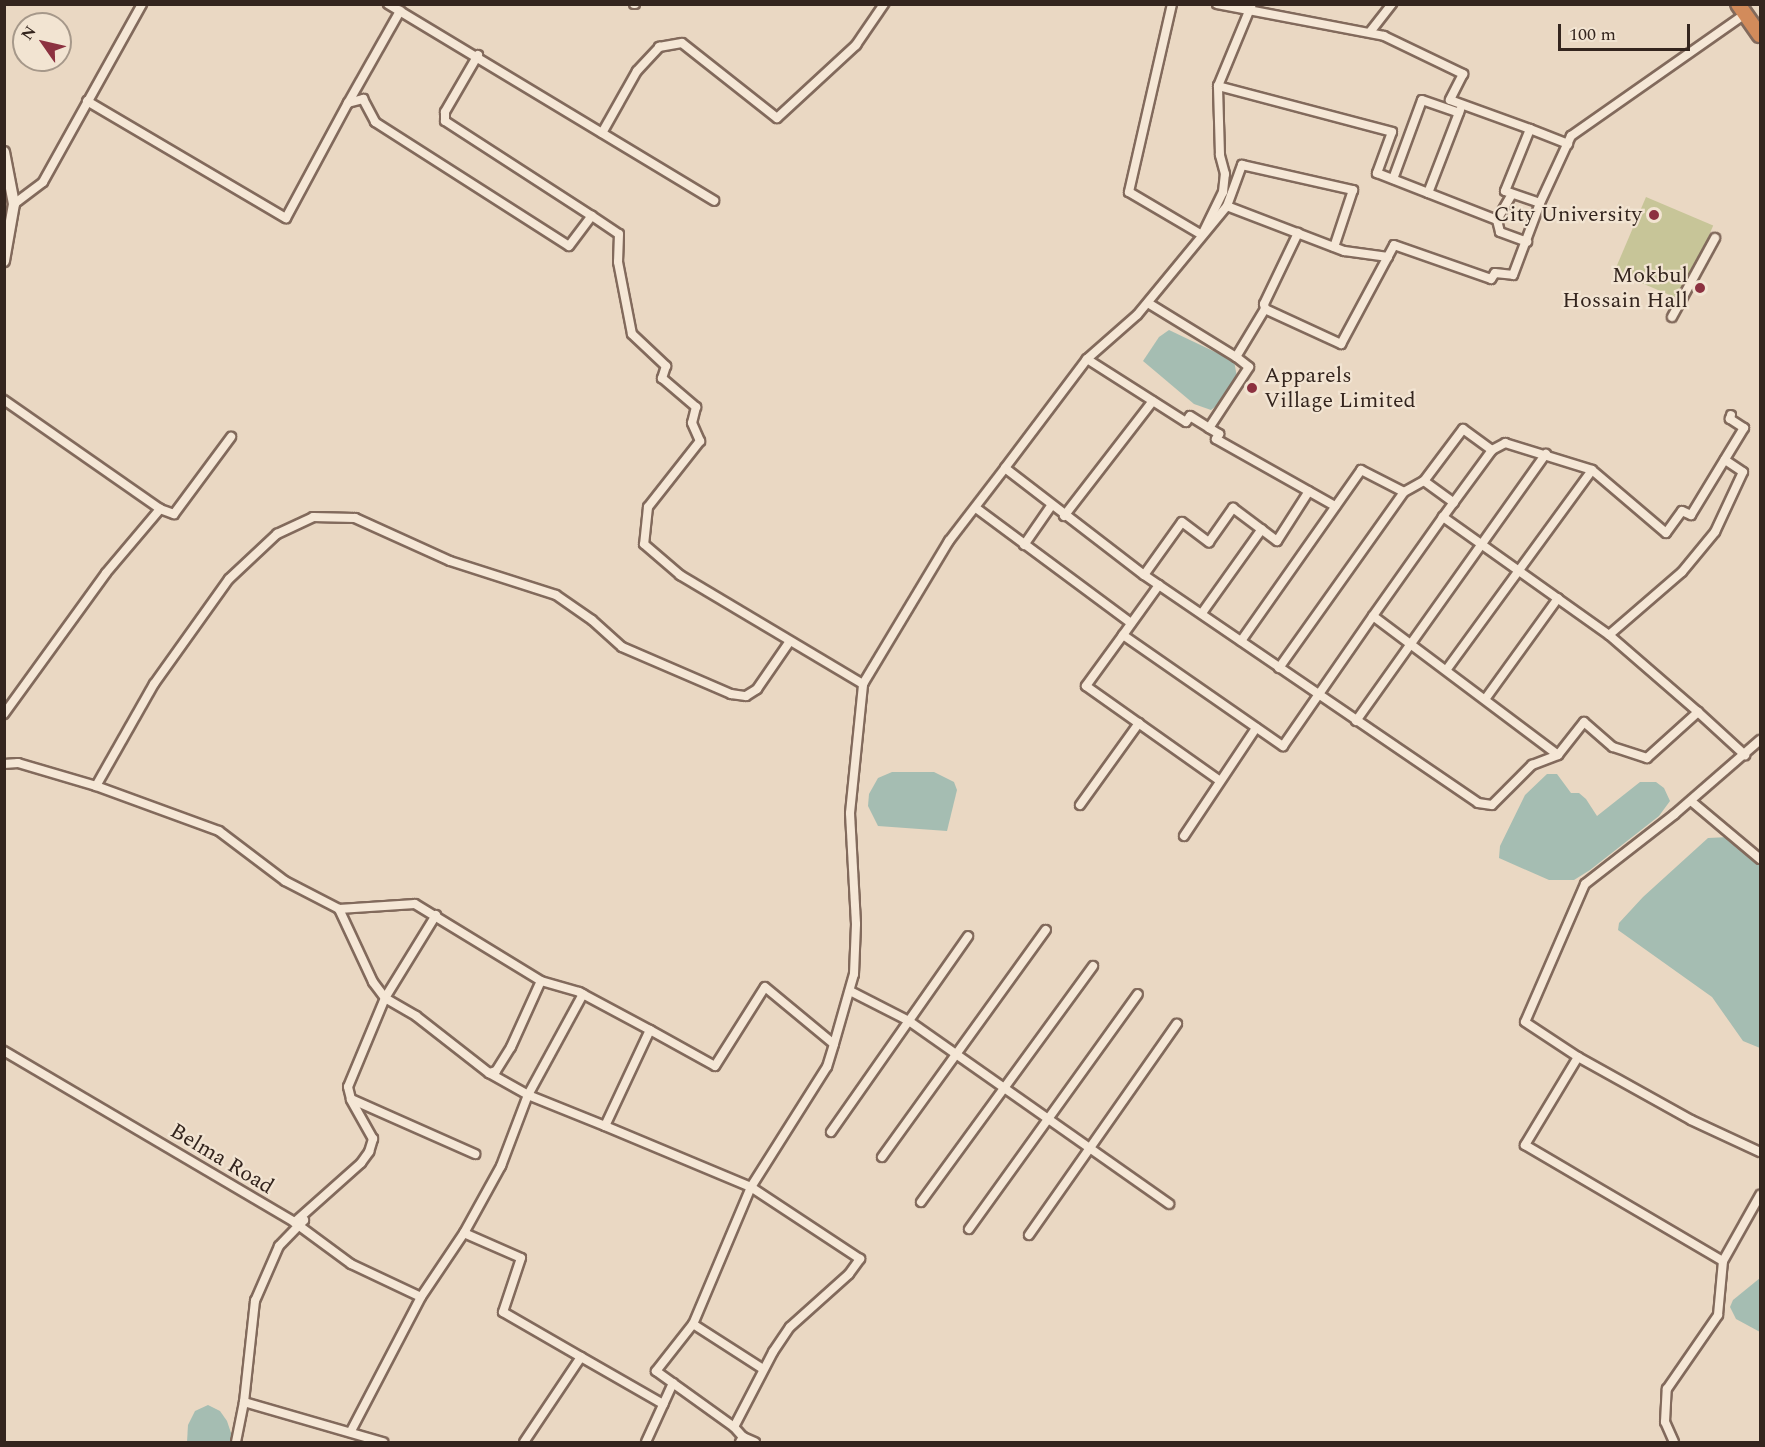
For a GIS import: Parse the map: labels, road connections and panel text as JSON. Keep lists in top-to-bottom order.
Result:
{
  "streets": {
    "street": ["Belma Road"]
  },
  "places": ["City University", "Mokbul Hossain Hall", "Apparels Village Limited"],
  "scale_bar": "100 m",
  "north": "top left"
}
